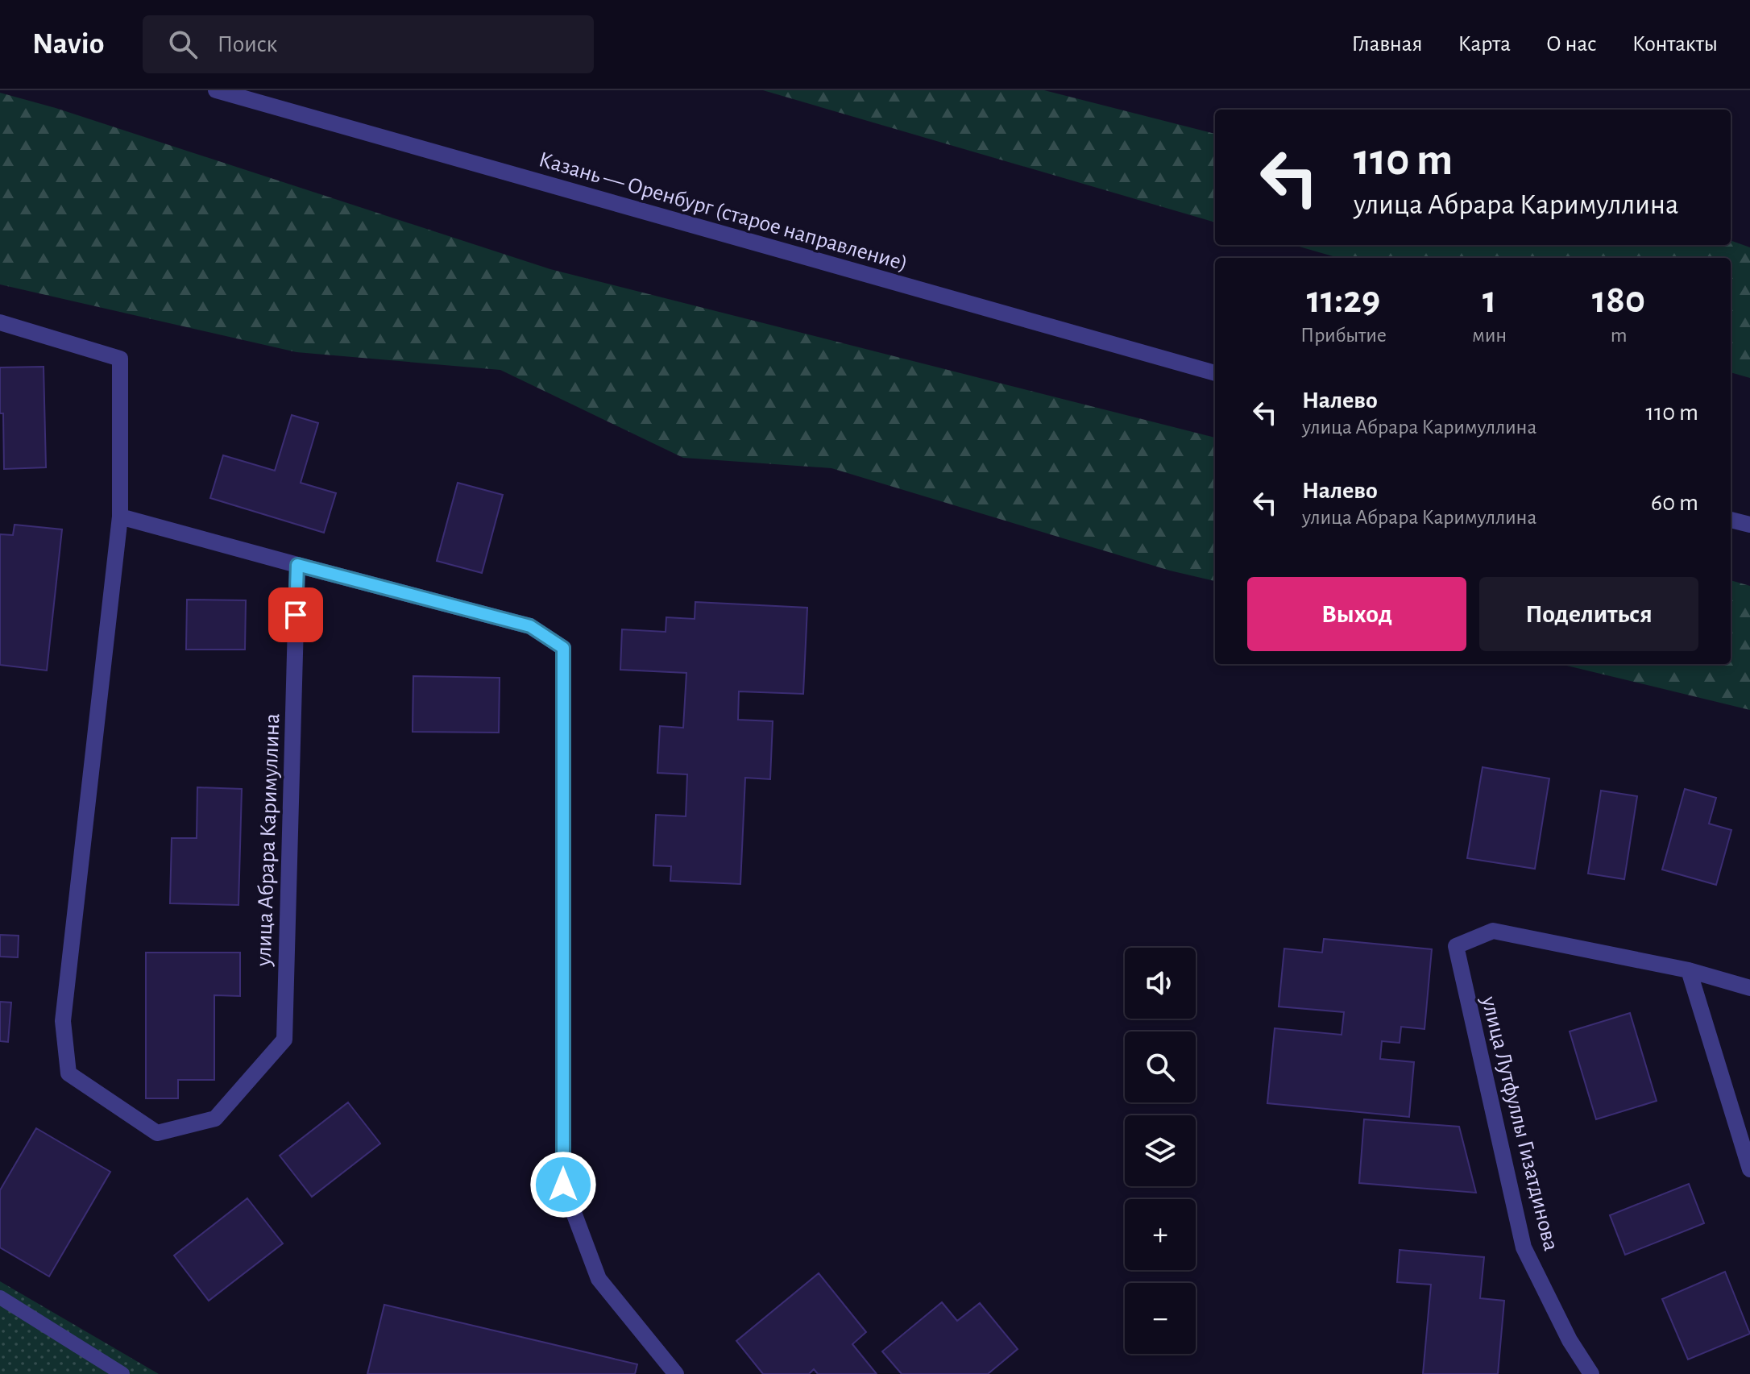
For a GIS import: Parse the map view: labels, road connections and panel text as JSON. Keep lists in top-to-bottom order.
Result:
{
  "streets": {
    "street": ["Казань — Оренбург (старое направление)", "улица Абрара Каримуллина", "улица Лутфуллы Гизатдинова"]
  },
  "page": {
    "header": "Navio",
    "search": "Поиск",
    "nav": [
      "Главная",
      "Карта",
      "О нас",
      "Контакты"
    ],
    "turn": ["110 m", "улица Абрара Каримуллина"],
    "eta": [
      "11:29",
      "Прибытие",
      "1",
      "мин",
      "180",
      "m"
    ],
    "list": [
      {
        "name": "Налево",
        "note": "улица Абрара Каримуллина",
        "value": "110 m"
      },
      {
        "name": "Налево",
        "note": "улица Абрара Каримуллина",
        "value": "60 m"
      }
    ],
    "buttons": ["Выход", "Поделиться"],
    "map_buttons": ["+", "−"]
  }
}
